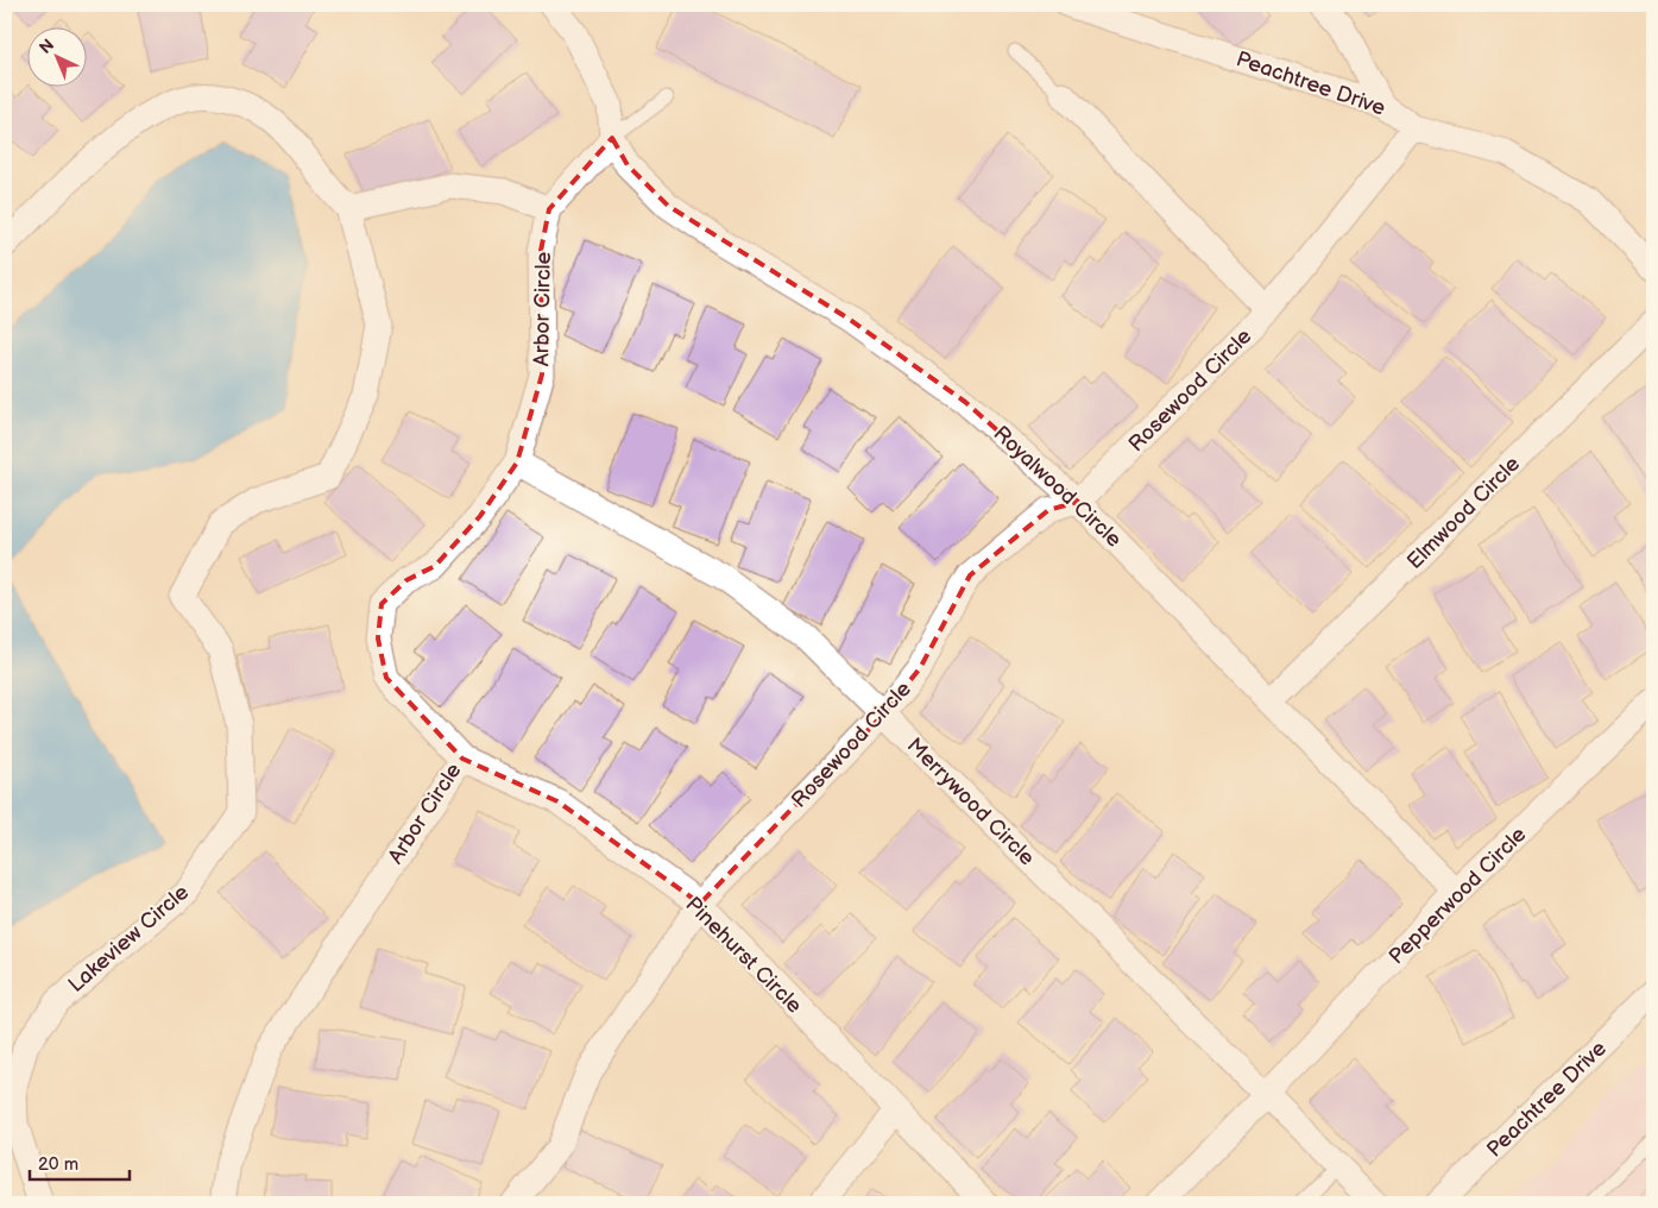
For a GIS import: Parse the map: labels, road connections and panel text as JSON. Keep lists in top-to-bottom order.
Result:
{
  "streets": {
    "street": [
      "Peachtree Drive",
      "Arbor Circle",
      "Rosewood Circle",
      "Royalwood Circle",
      "Elmwood Circle",
      "Merrywood Circle",
      "Pepperwood Circle",
      "Lakeview Circle",
      "Pinehurst Circle"
    ]
  },
  "crossings": [
    ["Peachtree Drive", "Rosewood Circle"],
    ["Arbor Circle", "Merrywood Circle"],
    ["Arbor Circle", "Pinehurst Circle"],
    ["Rosewood Circle", "Royalwood Circle"],
    ["Rosewood Circle", "Merrywood Circle"],
    ["Rosewood Circle", "Pinehurst Circle"],
    ["Royalwood Circle", "Elmwood Circle"],
    ["Royalwood Circle", "Pepperwood Circle"],
    ["Merrywood Circle", "Pepperwood Circle"]
  ],
  "scale_bar": "20 m",
  "north": "top left"
}
